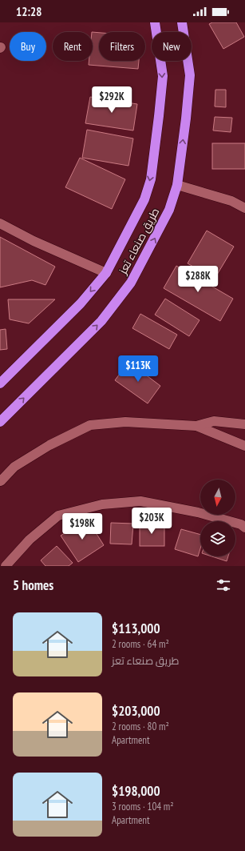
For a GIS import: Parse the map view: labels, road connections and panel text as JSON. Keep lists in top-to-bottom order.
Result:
{
  "streets": {
    "highway": ["طريق صنعاء تعز"]
  },
  "north": "bottom",
  "page": {
    "status": "12:28",
    "chip": [
      "Buy",
      "Rent",
      "Filters",
      "New"
    ],
    "price": [
      "$292K",
      "$288K",
      "$113K",
      "$203K",
      "$198K"
    ],
    "heading": "5 homes",
    "list": [
      {
        "name": "$113,000",
        "note": "2 rooms · 64 m² · طريق صنعاء تعز"
      },
      {
        "name": "$203,000",
        "note": "2 rooms · 80 m² · Apartment"
      },
      {
        "name": "$198,000",
        "note": "3 rooms · 104 m² · Apartment"
      }
    ]
  }
}
